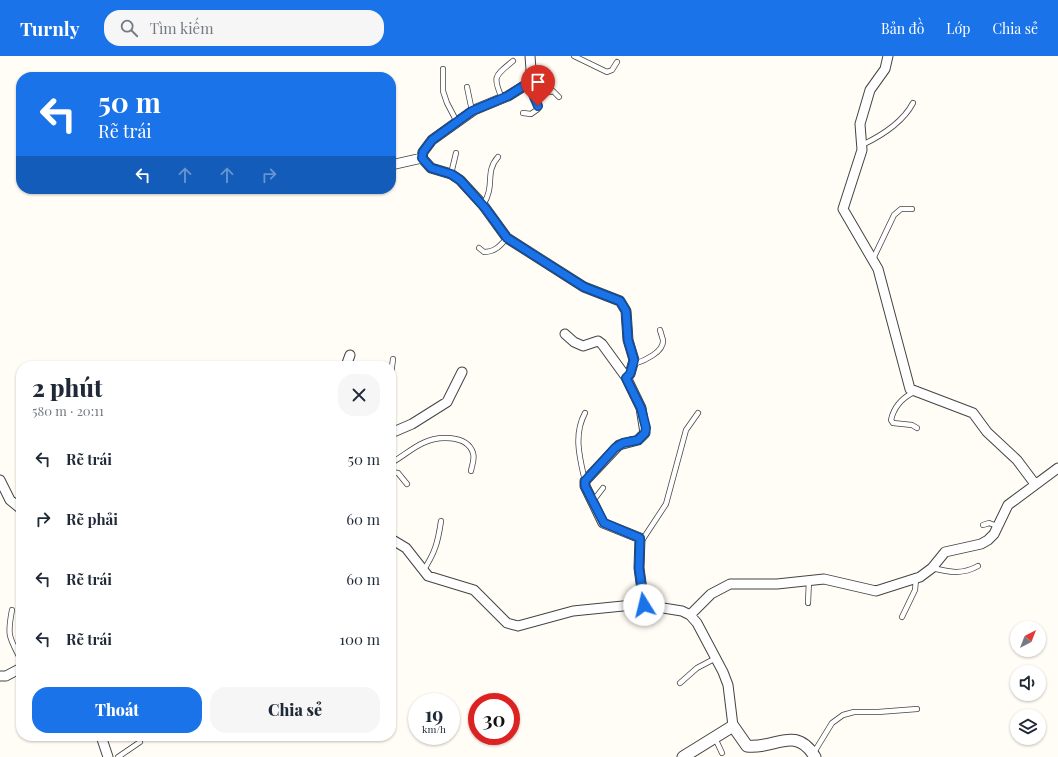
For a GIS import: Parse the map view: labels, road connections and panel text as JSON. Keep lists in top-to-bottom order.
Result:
{
  "north": "top right",
  "page": {
    "header": "Turnly",
    "search": "Tìm kiếm",
    "nav": ["Bản đồ", "Lớp", "Chia sẻ"],
    "turn": ["50 m", "Rẽ trái"],
    "heading": ["2 phút", "580 m · 20:11"],
    "list": [
      {
        "name": "Rẽ trái",
        "value": "50 m"
      },
      {
        "name": "Rẽ phải",
        "value": "60 m"
      },
      {
        "name": "Rẽ trái",
        "value": "60 m"
      },
      {
        "name": "Rẽ trái",
        "value": "100 m"
      }
    ],
    "buttons": ["Thoát", "Chia sẻ"],
    "speed": "19 km/h",
    "limit": "30"
  }
}
